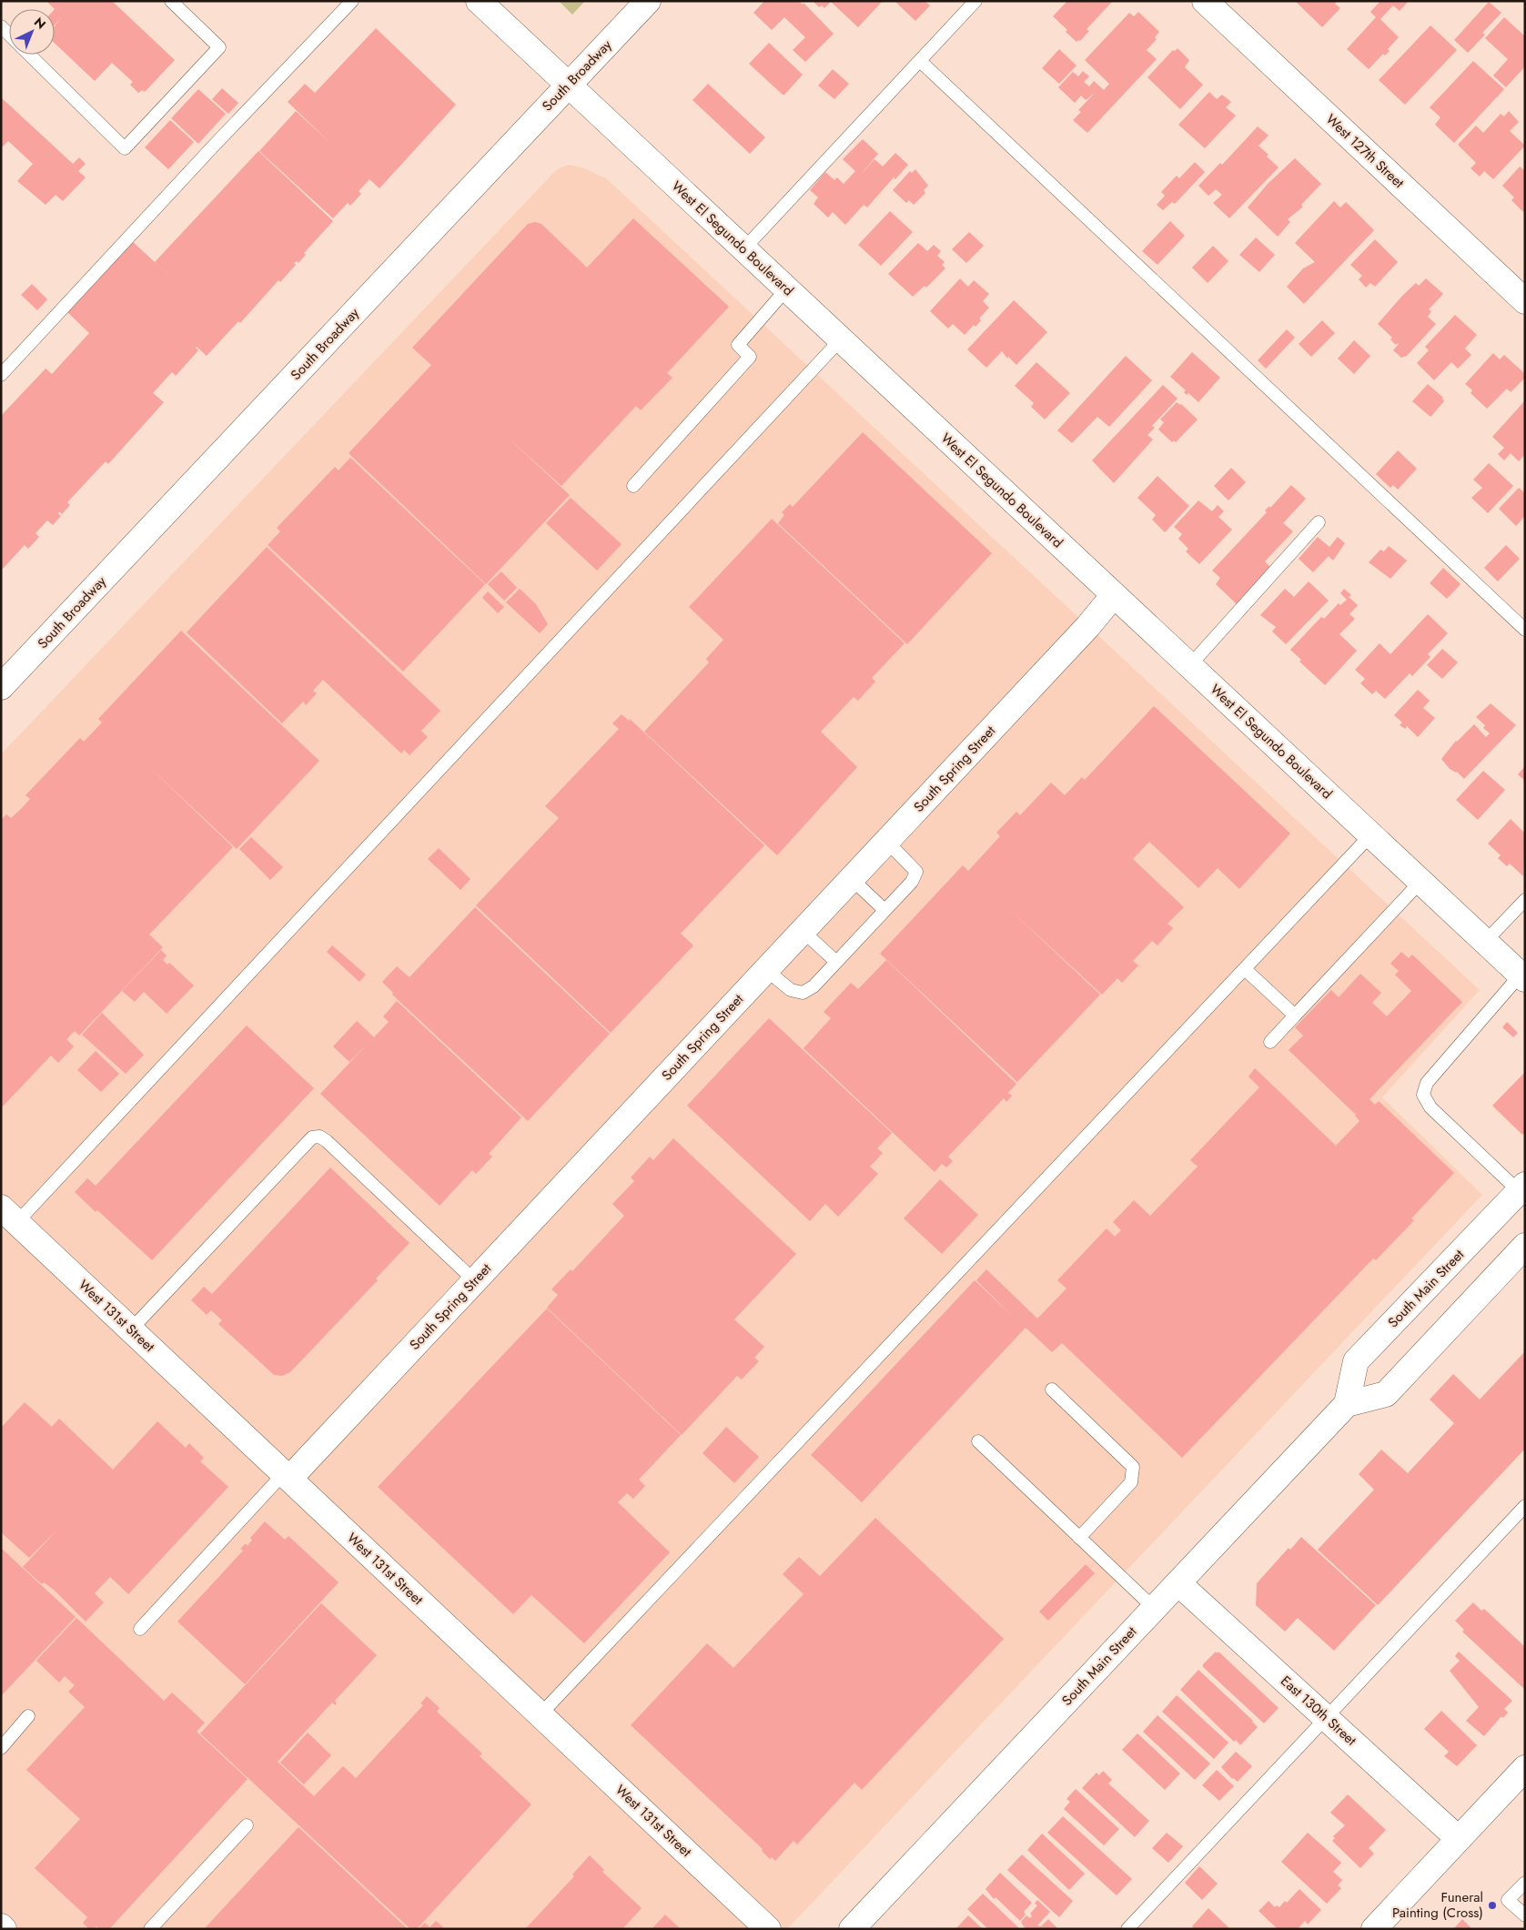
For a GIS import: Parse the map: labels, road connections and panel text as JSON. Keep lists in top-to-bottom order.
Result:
{
  "streets": {
    "main road": [
      "South Broadway",
      "West 127th Street",
      "West El Segundo Boulevard",
      "South Spring Street",
      "South Main Street",
      "West 131st Street",
      "East 130th Street"
    ]
  },
  "crossings": [
    ["South Broadway", "West El Segundo Boulevard"],
    ["West El Segundo Boulevard", "South Spring Street"],
    ["South Spring Street", "West 131st Street"],
    ["South Main Street", "East 130th Street"]
  ],
  "places": ["Funeral Painting (Cross)"],
  "north": "top right"
}
